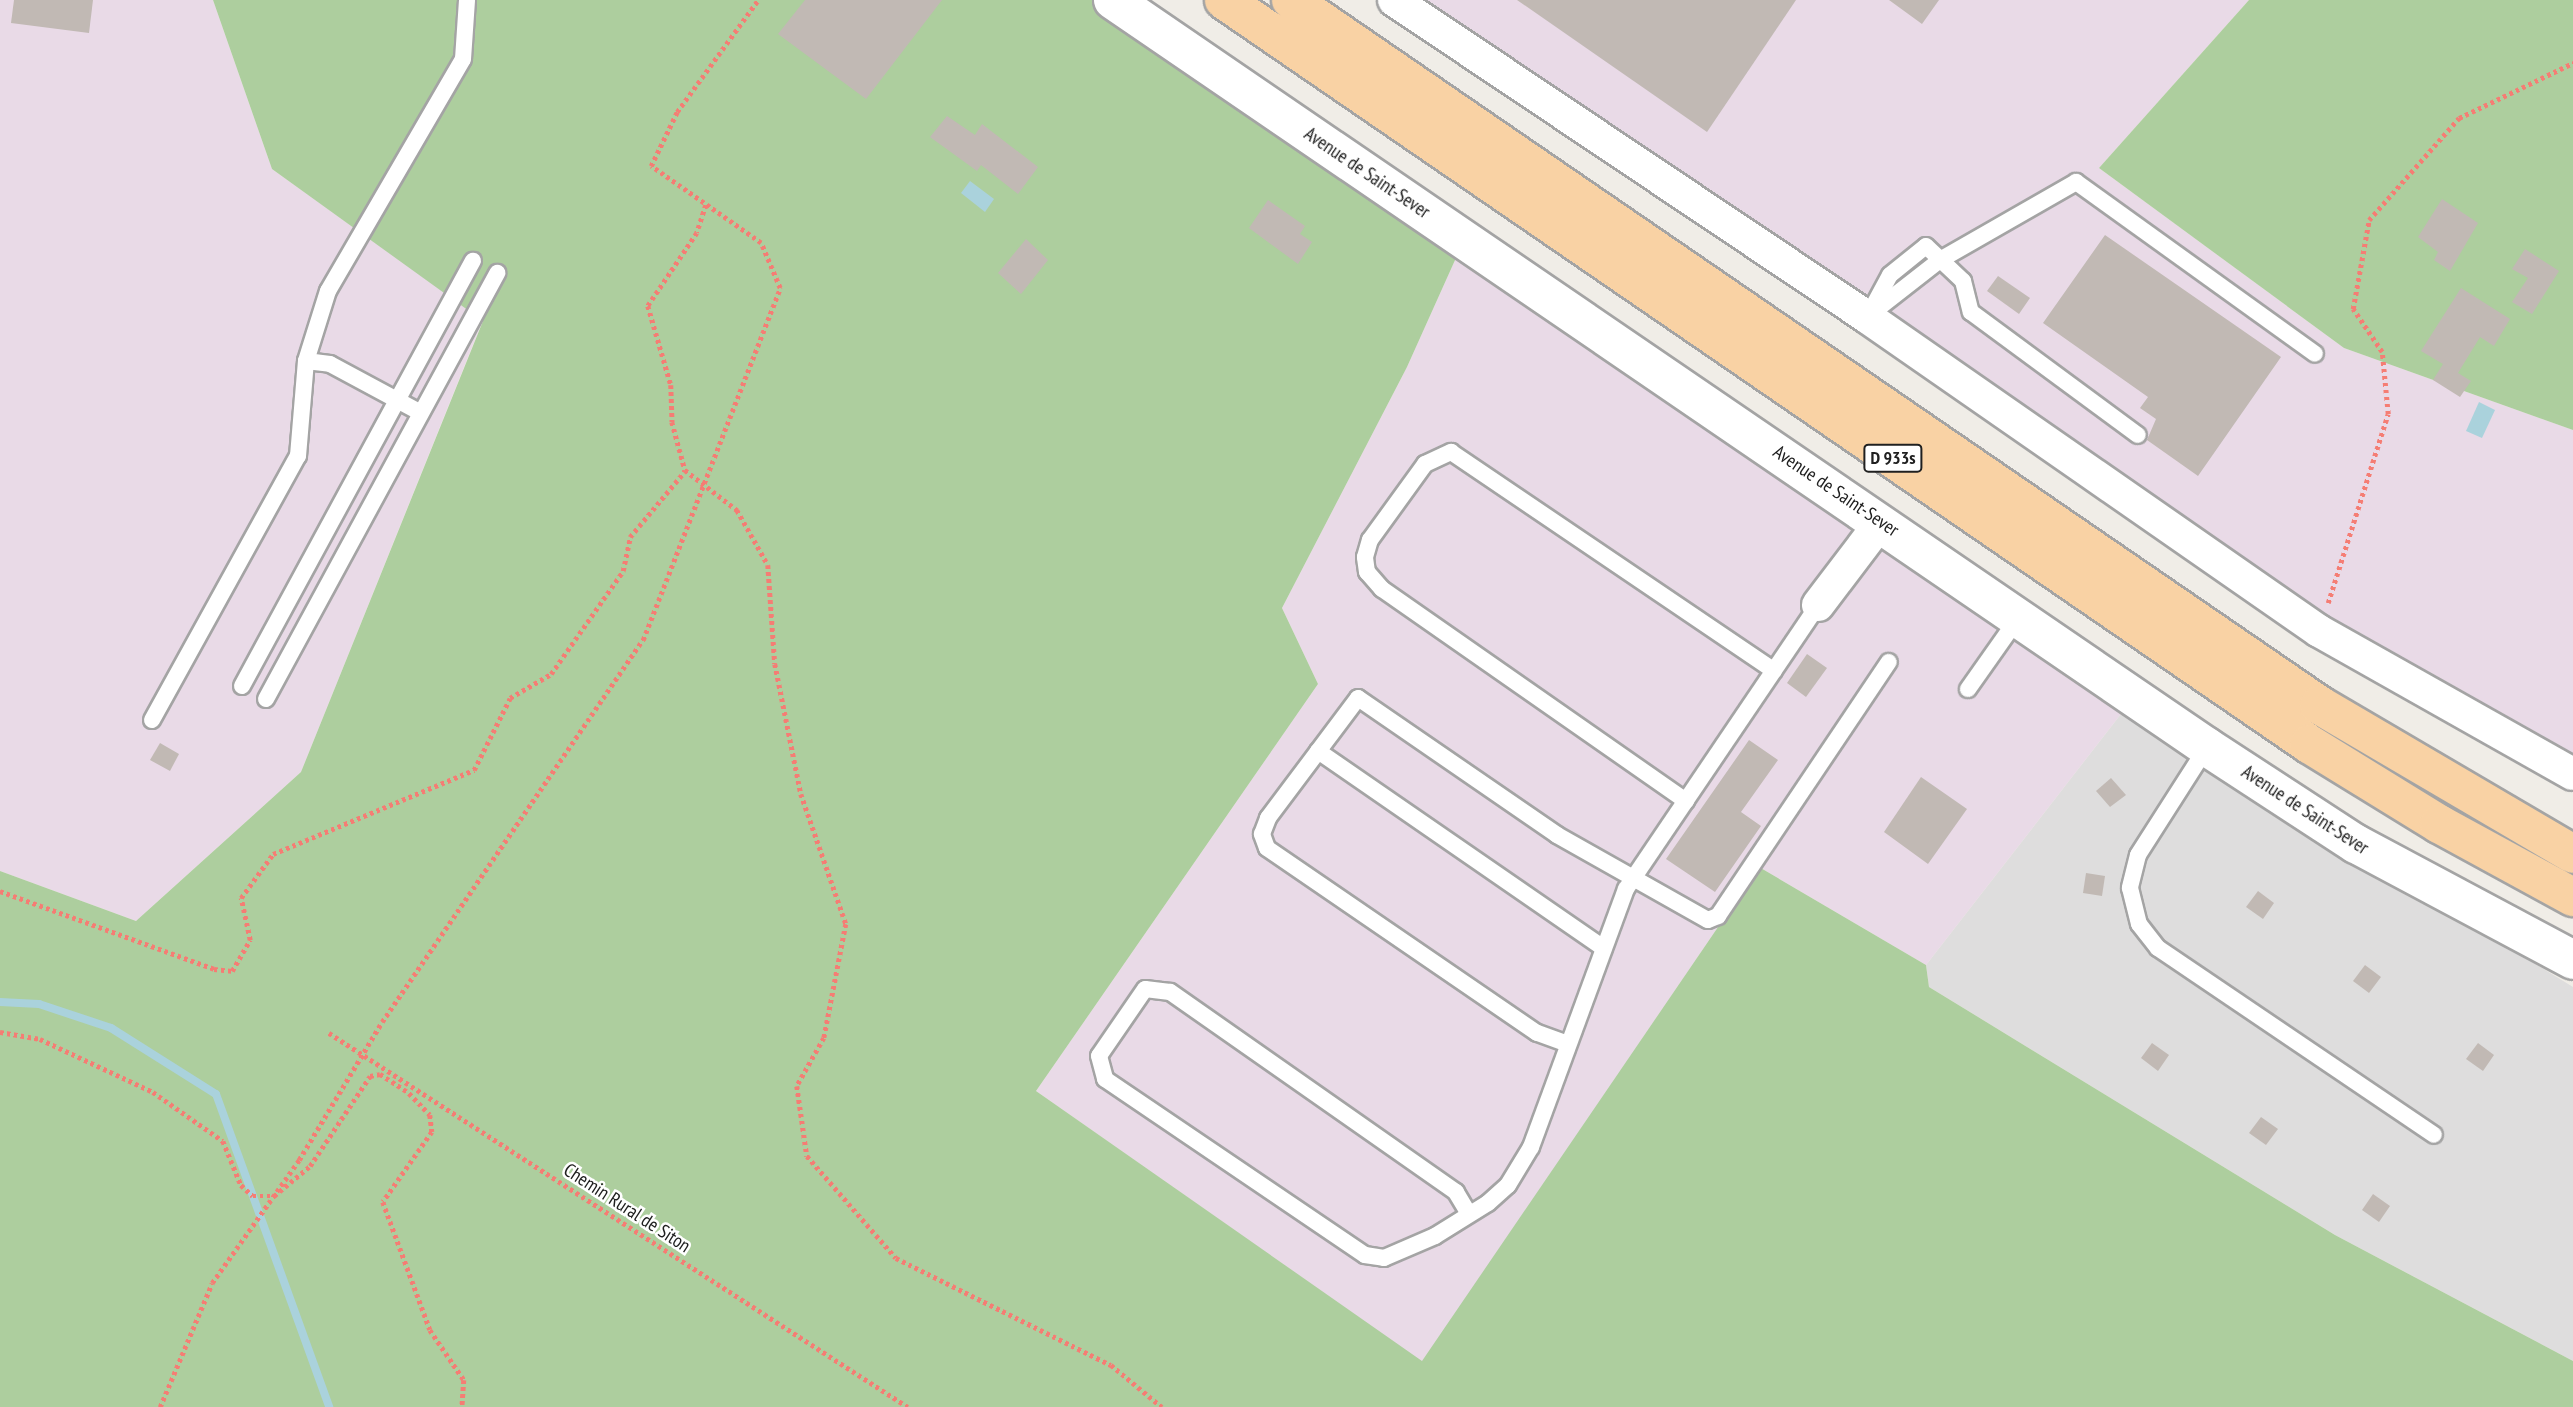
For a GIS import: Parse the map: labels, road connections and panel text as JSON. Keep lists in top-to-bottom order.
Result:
{
  "streets": {
    "main road": ["D 933s"],
    "street": ["Avenue de Saint-Sever"],
    "path": ["Chemin Rural de Siton"]
  }
}
